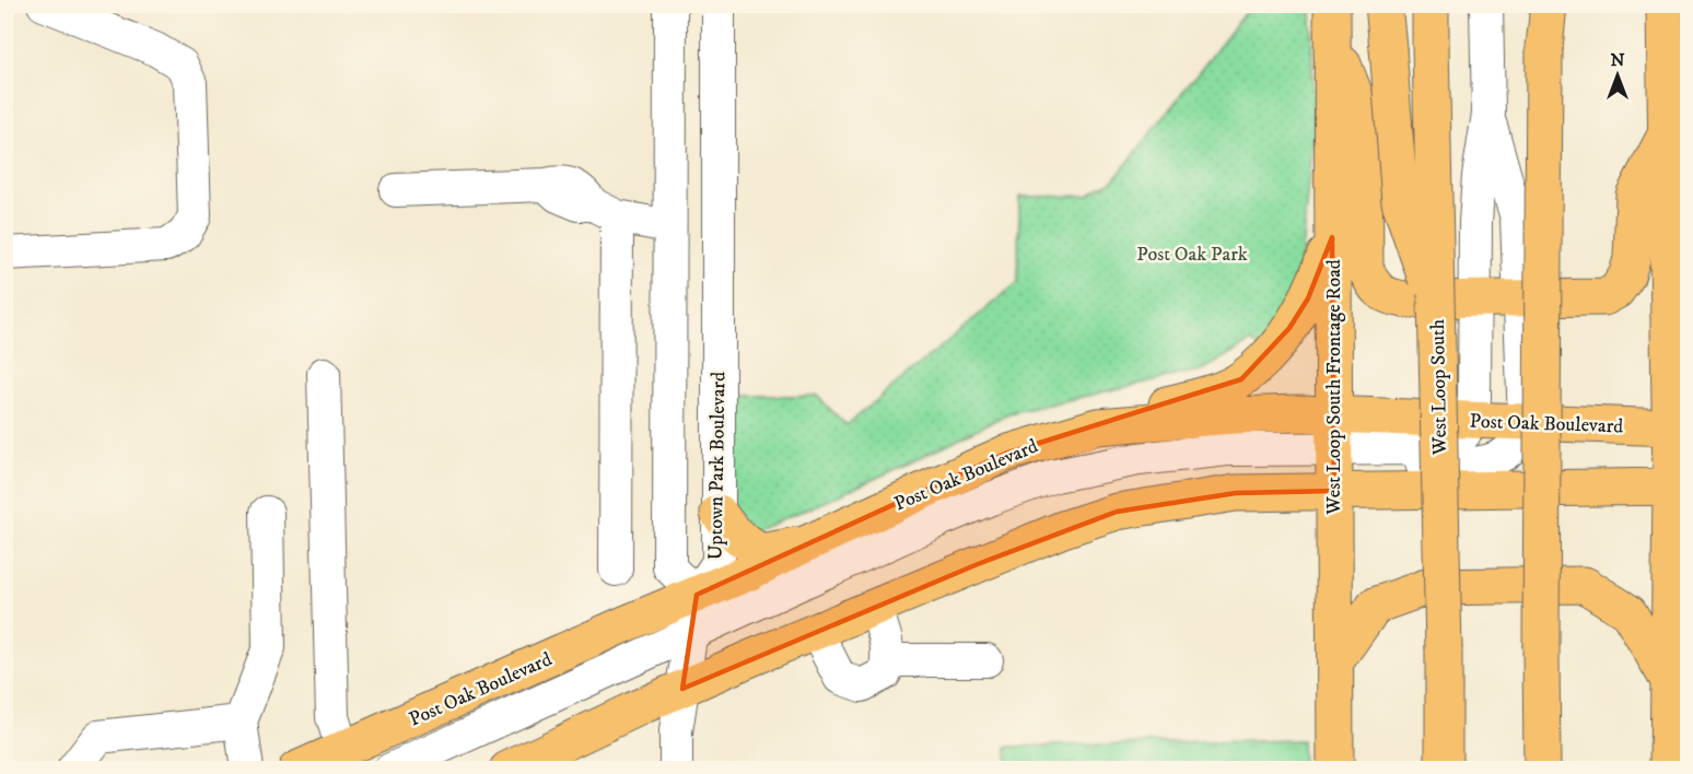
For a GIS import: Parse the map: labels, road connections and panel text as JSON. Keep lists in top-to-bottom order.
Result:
{
  "streets": {
    "main road": ["West Loop South Frontage Road", "West Loop South", "Post Oak Boulevard"],
    "street": ["Uptown Park Boulevard"]
  },
  "crossings": [
    ["West Loop South Frontage Road", "Post Oak Boulevard"],
    ["Post Oak Boulevard", "Uptown Park Boulevard"]
  ],
  "parks": ["Post Oak Park"],
  "north": "top"
}
